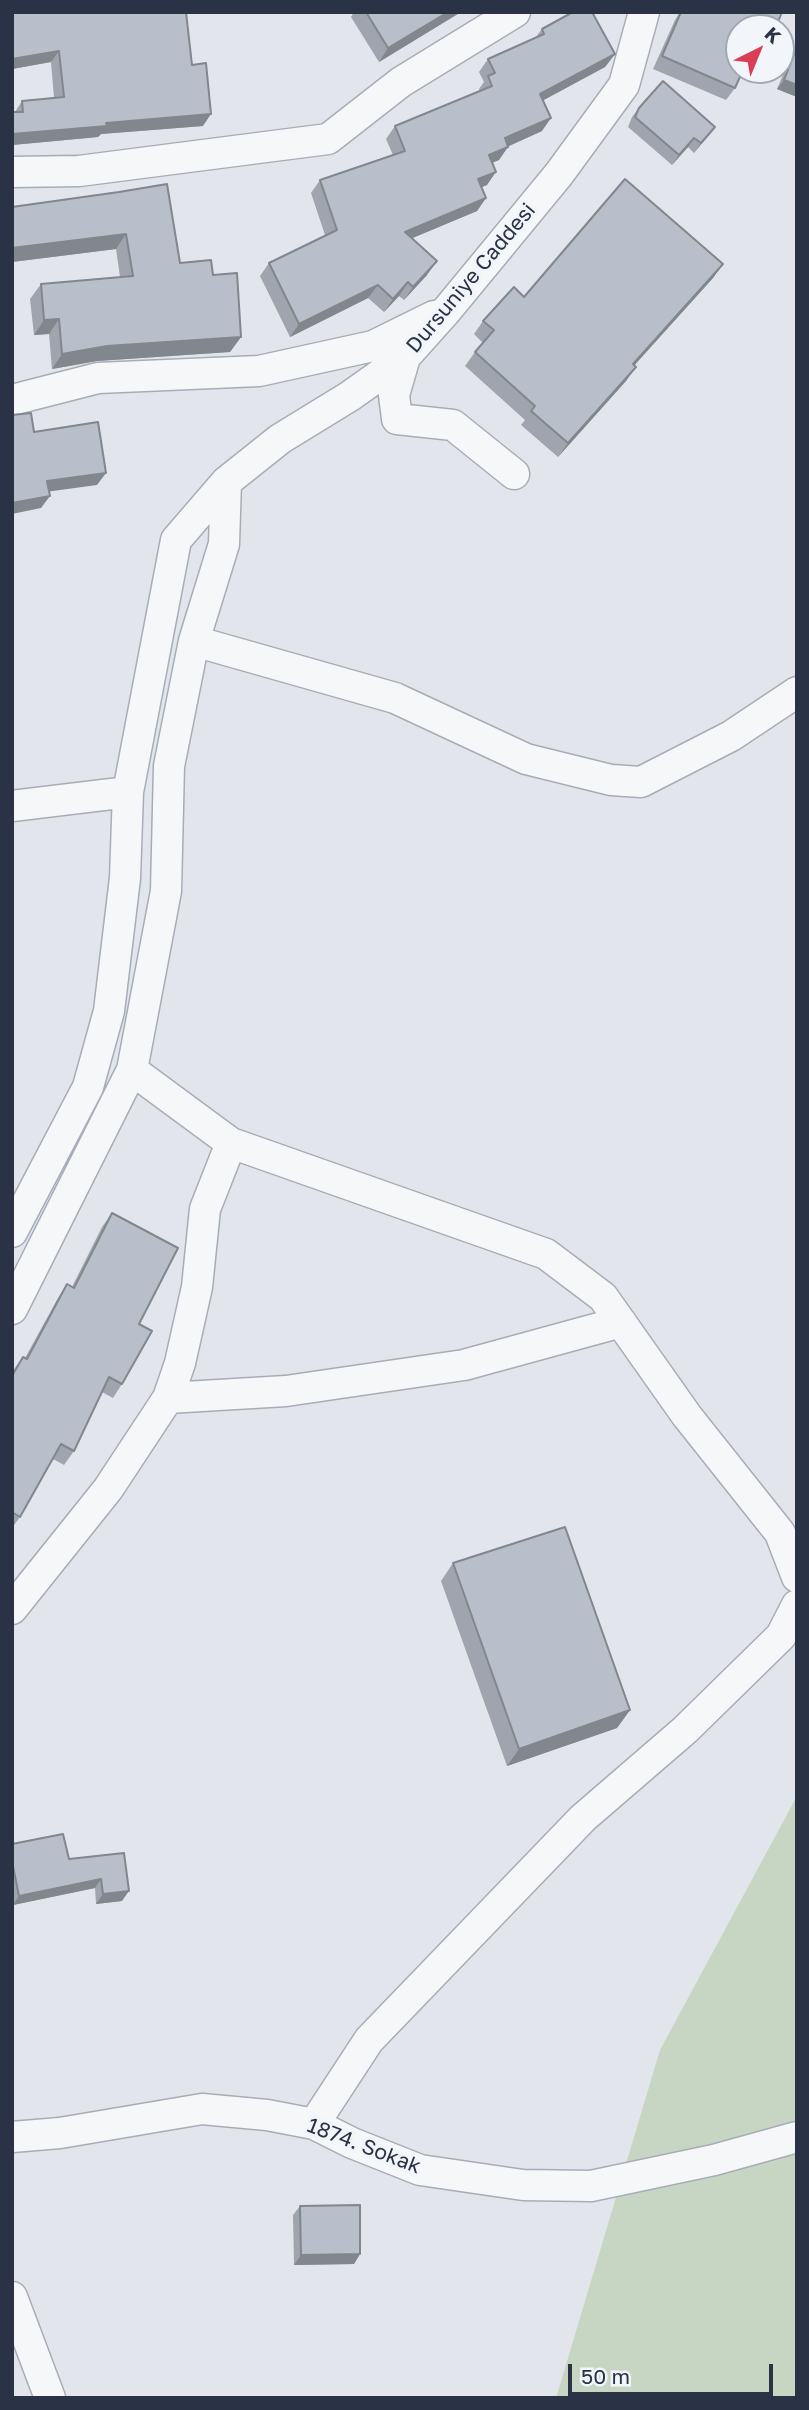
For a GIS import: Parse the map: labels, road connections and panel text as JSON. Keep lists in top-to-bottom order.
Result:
{
  "streets": {
    "street": ["Dursuniye Caddesi", "1874. Sokak"]
  },
  "scale_bar": "50 m",
  "north": "top right"
}
